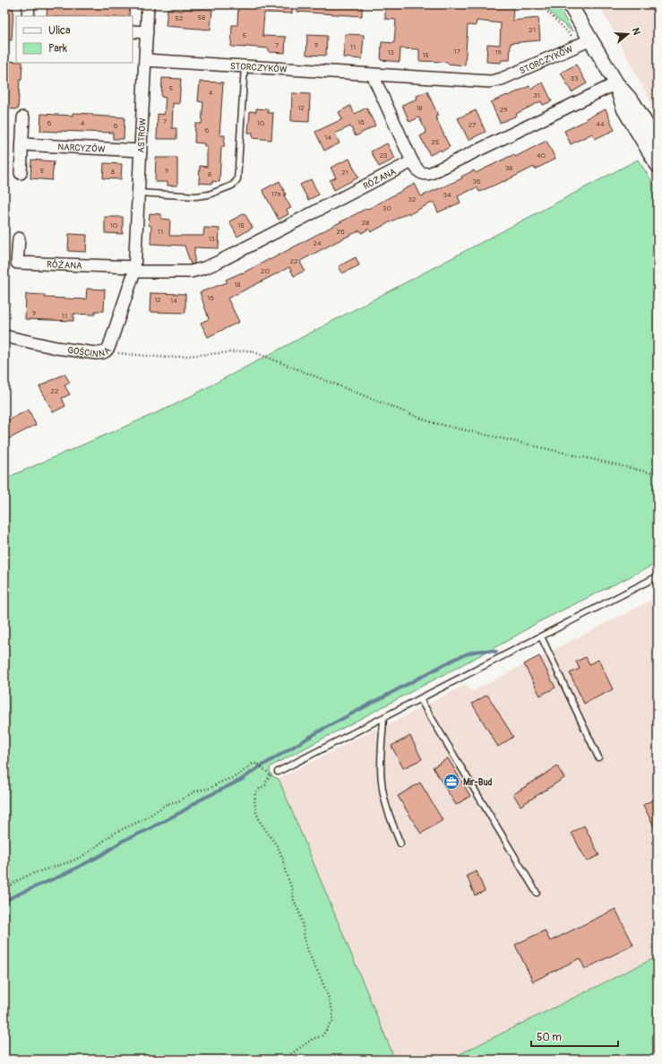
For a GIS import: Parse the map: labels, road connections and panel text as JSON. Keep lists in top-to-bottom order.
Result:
{
  "streets": {
    "street": [
      "STORCZYKÓW",
      "ASTRÓW",
      "NARCYZÓW",
      "RÓŻANA",
      "GOŚCINNA"
    ]
  },
  "crossings": [
    ["STORCZYKÓW", "ASTRÓW"],
    ["ASTRÓW", "NARCYZÓW"],
    ["ASTRÓW", "RÓŻANA"],
    ["ASTRÓW", "GOŚCINNA"],
    ["RÓŻANA", "GOŚCINNA"]
  ],
  "places": {
    "office": ["Mir-Bud"]
  },
  "house_numbers": [
    "58",
    "52",
    "21",
    "5",
    "7",
    "9",
    "11",
    "17",
    "13",
    "19",
    "15",
    "33",
    "5",
    "4",
    "31",
    "12",
    "18",
    "29",
    "7",
    "16",
    "6",
    "4",
    "10",
    "44",
    "27",
    "6",
    "6",
    "14",
    "25",
    "23",
    "40",
    "38",
    "5",
    "9",
    "8",
    "21",
    "8",
    "36",
    "17a",
    "34",
    "32",
    "30",
    "28",
    "10",
    "15",
    "11",
    "26",
    "13",
    "24",
    "22",
    "20",
    "18",
    "16",
    "12",
    "14",
    "9",
    "11",
    "22"
  ],
  "legend": ["Ulica", "Park"],
  "scale_bar": "50 m",
  "north": "right"
}
